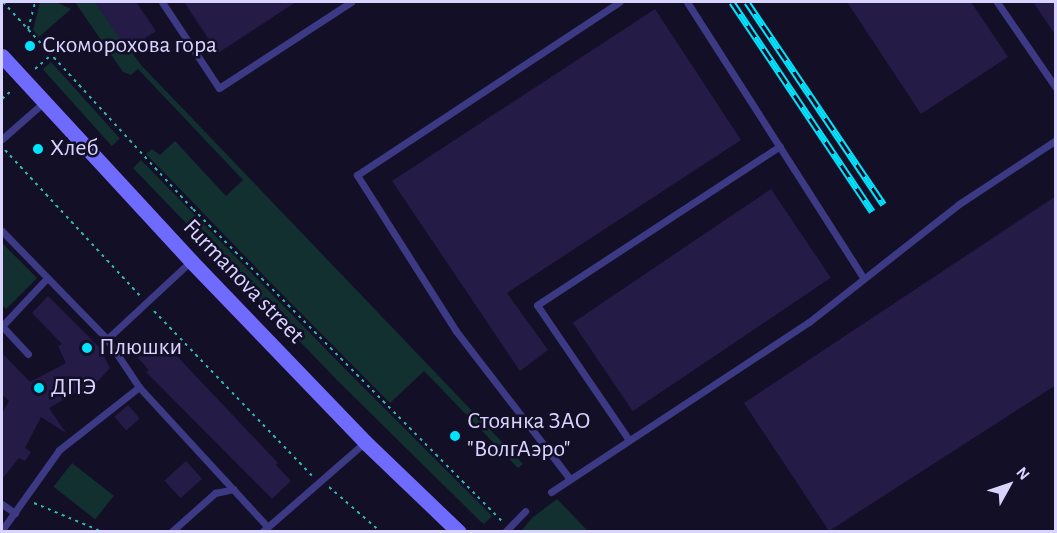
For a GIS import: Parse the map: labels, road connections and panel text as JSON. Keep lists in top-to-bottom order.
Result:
{
  "streets": {
    "main road": ["Furmanova street"]
  },
  "places": [
    "Скоморохова гора",
    "Хлеб",
    "Плюшки",
    "ДПЭ",
    "Стоянка ЗАО \"ВолгАэро\""
  ],
  "north": "top right"
}
